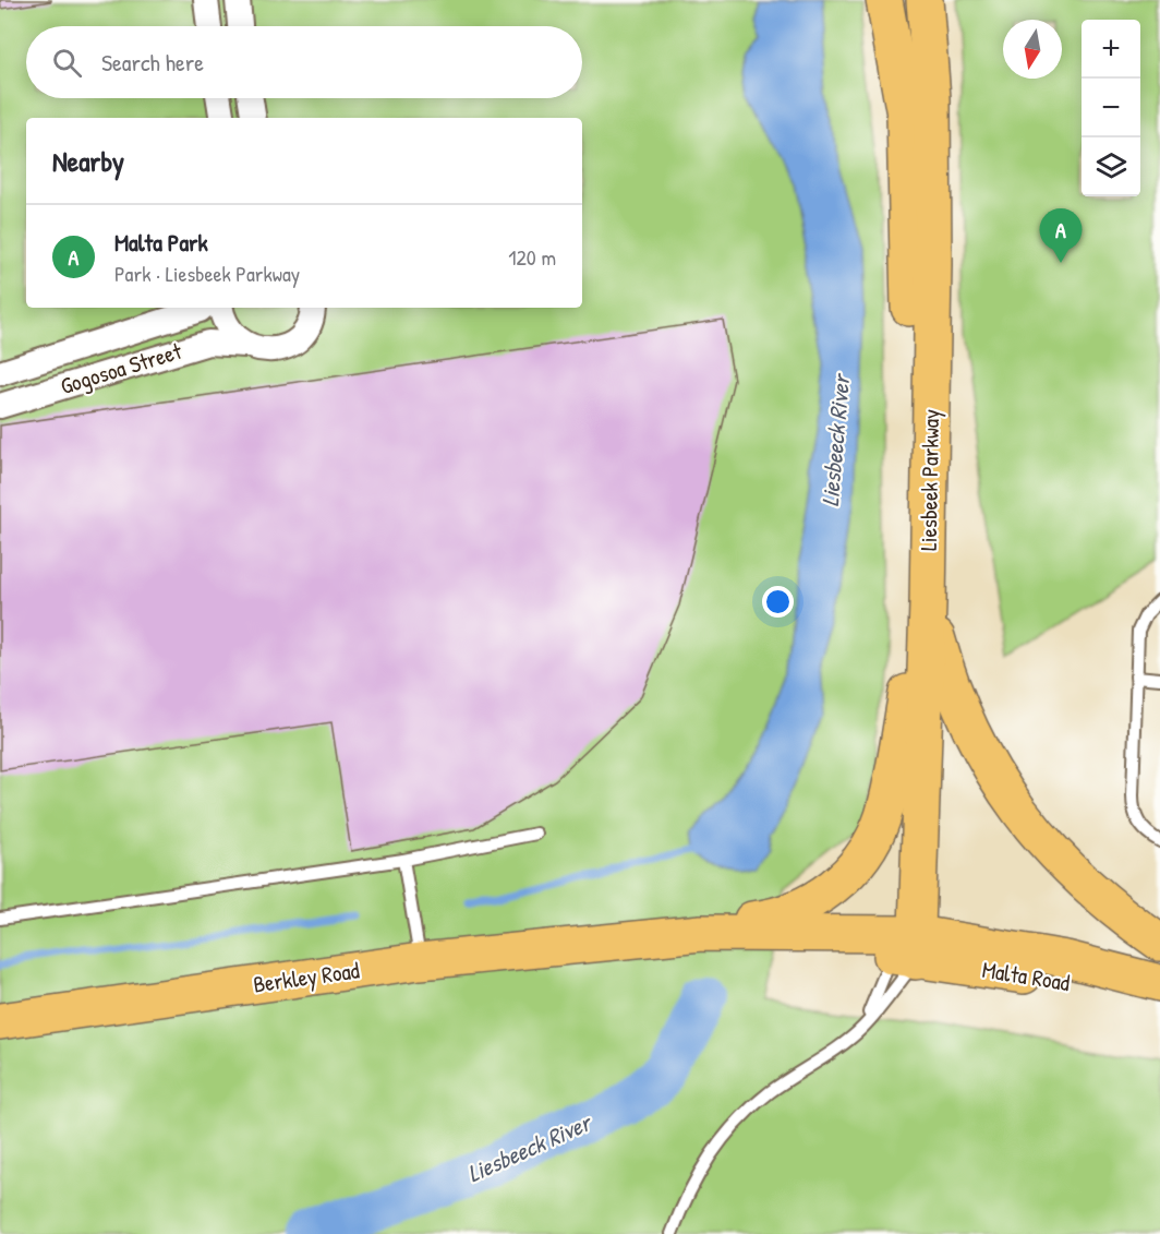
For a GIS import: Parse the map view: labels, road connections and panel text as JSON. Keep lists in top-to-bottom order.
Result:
{
  "streets": {
    "main road": ["Liesbeek Parkway", "Malta Road", "Berkley Road"],
    "street": ["Gogosoa Street"]
  },
  "crossings": [
    ["Liesbeek Parkway", "Malta Road"],
    ["Liesbeek Parkway", "Berkley Road"],
    ["Malta Road", "Berkley Road"]
  ],
  "water": ["Liesbeeck River"],
  "north": "bottom",
  "page": {
    "map_buttons": ["+", "−"],
    "search": "Search here",
    "heading": "Nearby",
    "list": [
      {
        "mark": "A",
        "name": "Malta Park",
        "note": "Park · Liesbeek Parkway",
        "value": "120 m"
      }
    ],
    "pins": "A"
  }
}
